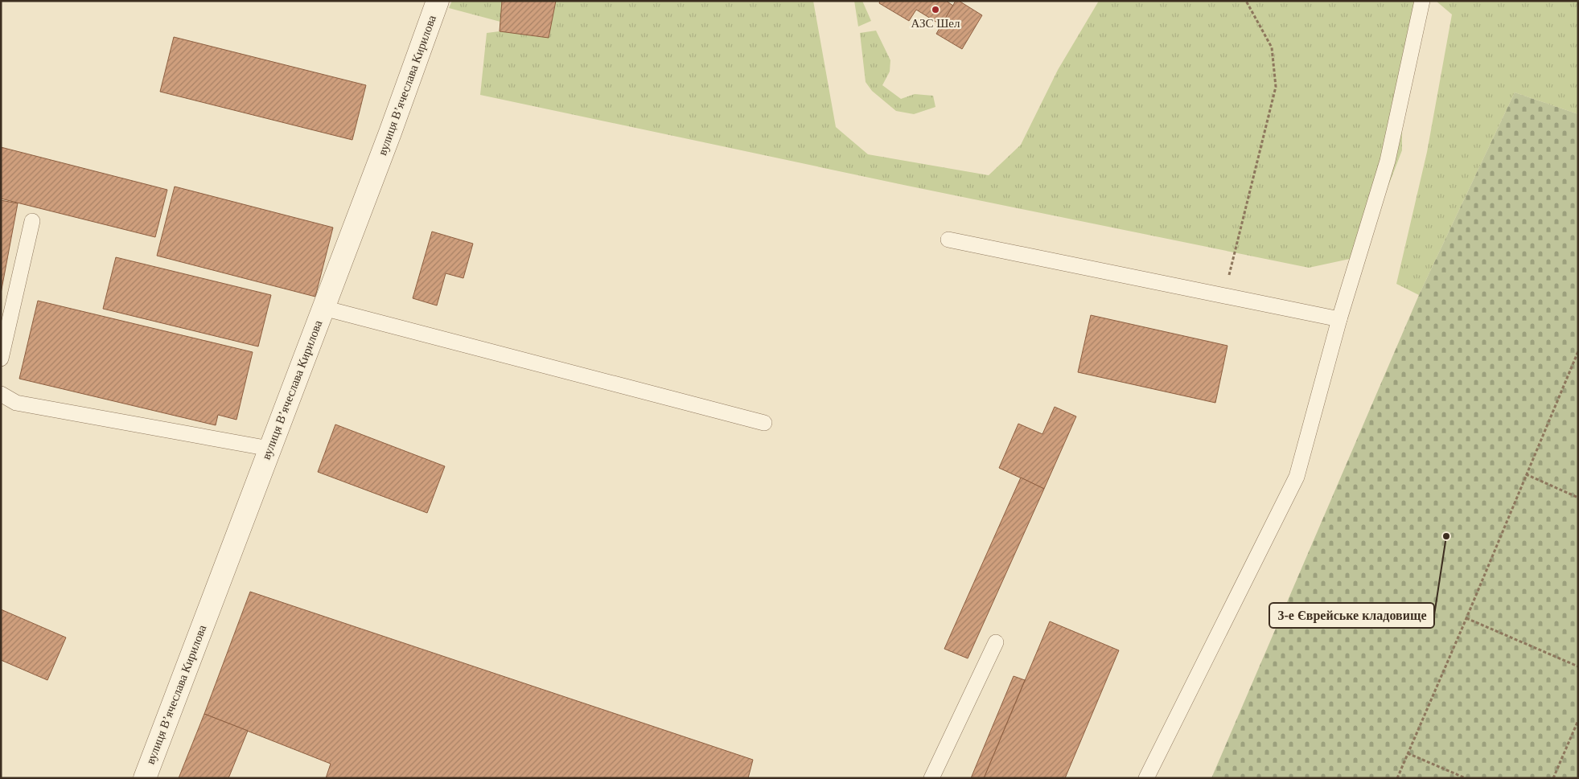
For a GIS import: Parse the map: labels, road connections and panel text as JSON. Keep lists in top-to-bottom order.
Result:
{
  "streets": {
    "street": ["вулиця Вʼячеслава Кирилова"]
  },
  "places": ["АЗС Шел", "3-е Єврейське кладовище"]
}
